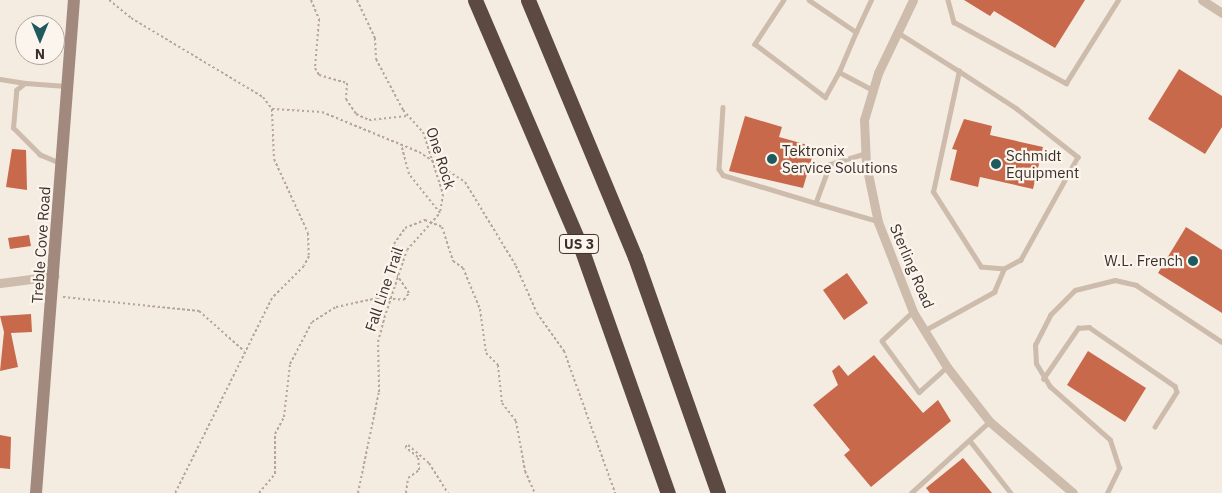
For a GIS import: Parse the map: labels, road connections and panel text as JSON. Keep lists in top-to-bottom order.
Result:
{
  "streets": {
    "highway": ["US 3"],
    "main road": ["Treble Cove Road"],
    "street": ["Sterling Road"],
    "path": ["One Rock", "Fall Line Trail"]
  },
  "crossings": [
    ["One Rock", "Fall Line Trail"]
  ],
  "places": ["Tektronix Service Solutions", "Schmidt Equipment", "W.L. French"],
  "north": "bottom"
}
